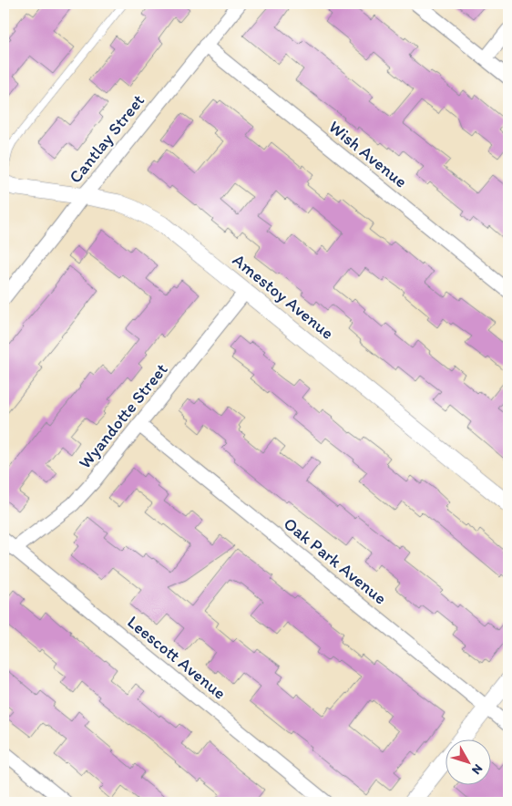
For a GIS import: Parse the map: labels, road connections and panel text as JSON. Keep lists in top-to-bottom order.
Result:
{
  "streets": {
    "street": [
      "Cantlay Street",
      "Wish Avenue",
      "Amestoy Avenue",
      "Wyandotte Street",
      "Oak Park Avenue",
      "Leescott Avenue"
    ]
  },
  "crossings": [
    ["Cantlay Street", "Wish Avenue"],
    ["Cantlay Street", "Amestoy Avenue"],
    ["Amestoy Avenue", "Wyandotte Street"],
    ["Wyandotte Street", "Oak Park Avenue"],
    ["Wyandotte Street", "Leescott Avenue"]
  ],
  "north": "bottom right"
}
